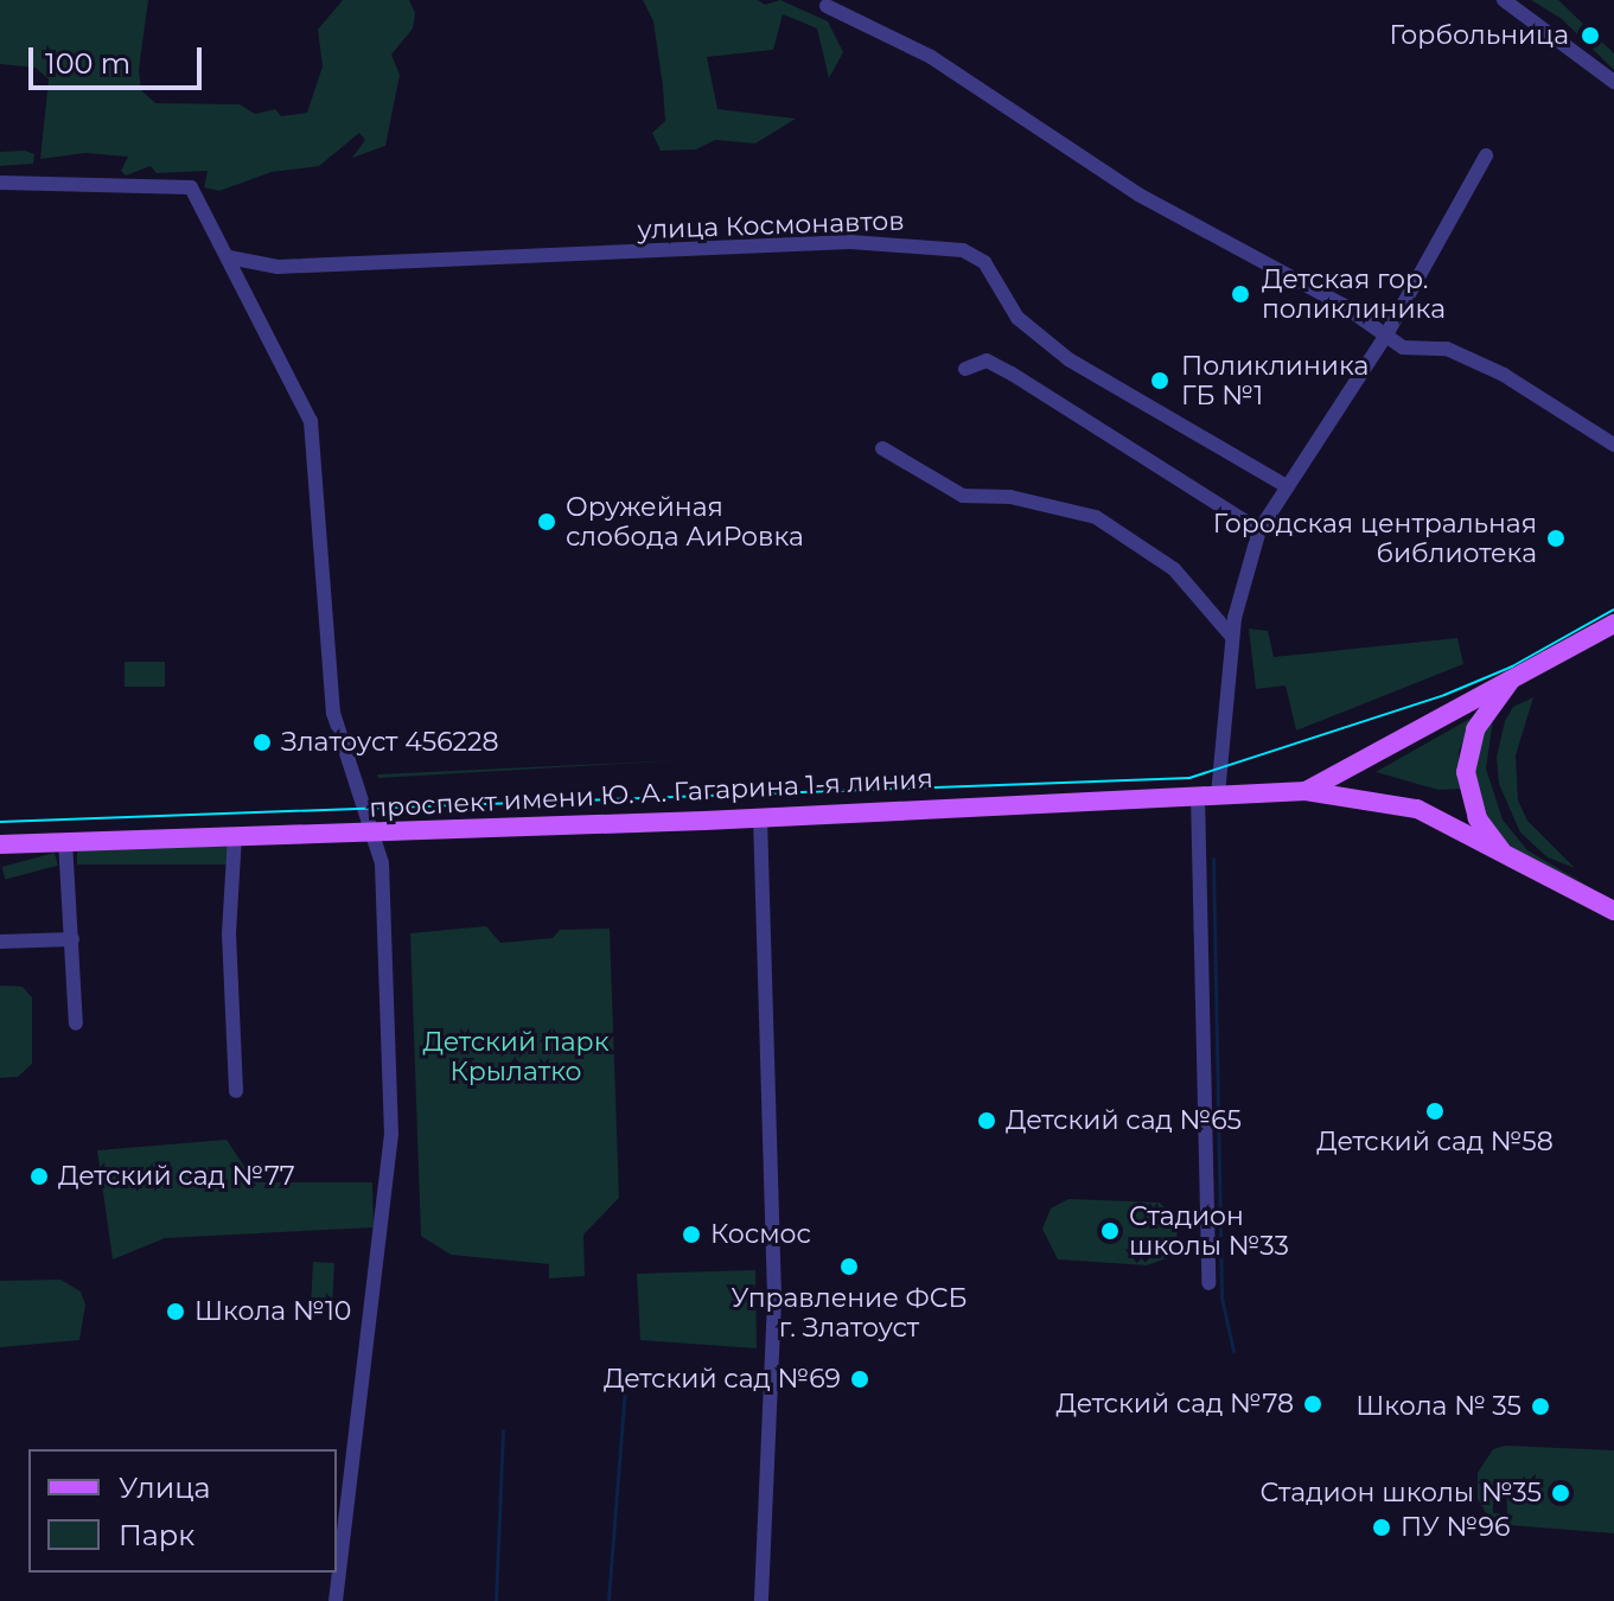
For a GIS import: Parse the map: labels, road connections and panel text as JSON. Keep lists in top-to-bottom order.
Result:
{
  "streets": {
    "main road": ["проспект имени Ю. А. Гагарина 1-я линия"],
    "street": ["улица Космонавтов"]
  },
  "parks": ["Детский парк Крылатко"],
  "places": [
    "Горбольница",
    "Детская гор. поликлиника",
    "Поликлиника ГБ №1",
    "Оружейная слобода АиРовка",
    "Городская центральная библиотека",
    "Златоуст 456228",
    "Детский сад №58",
    "Детский сад №65",
    "Детский сад №77",
    "Стадион школы №33",
    "Космос",
    "Управление ФСБ г. Златоуст",
    "Школа №10",
    "Детский сад №69",
    "Детский сад №78",
    "Школа № 35",
    "Стадион школы №35",
    "ПУ №96"
  ],
  "legend": ["Улица", "Парк"],
  "scale_bar": "100 m"
}
